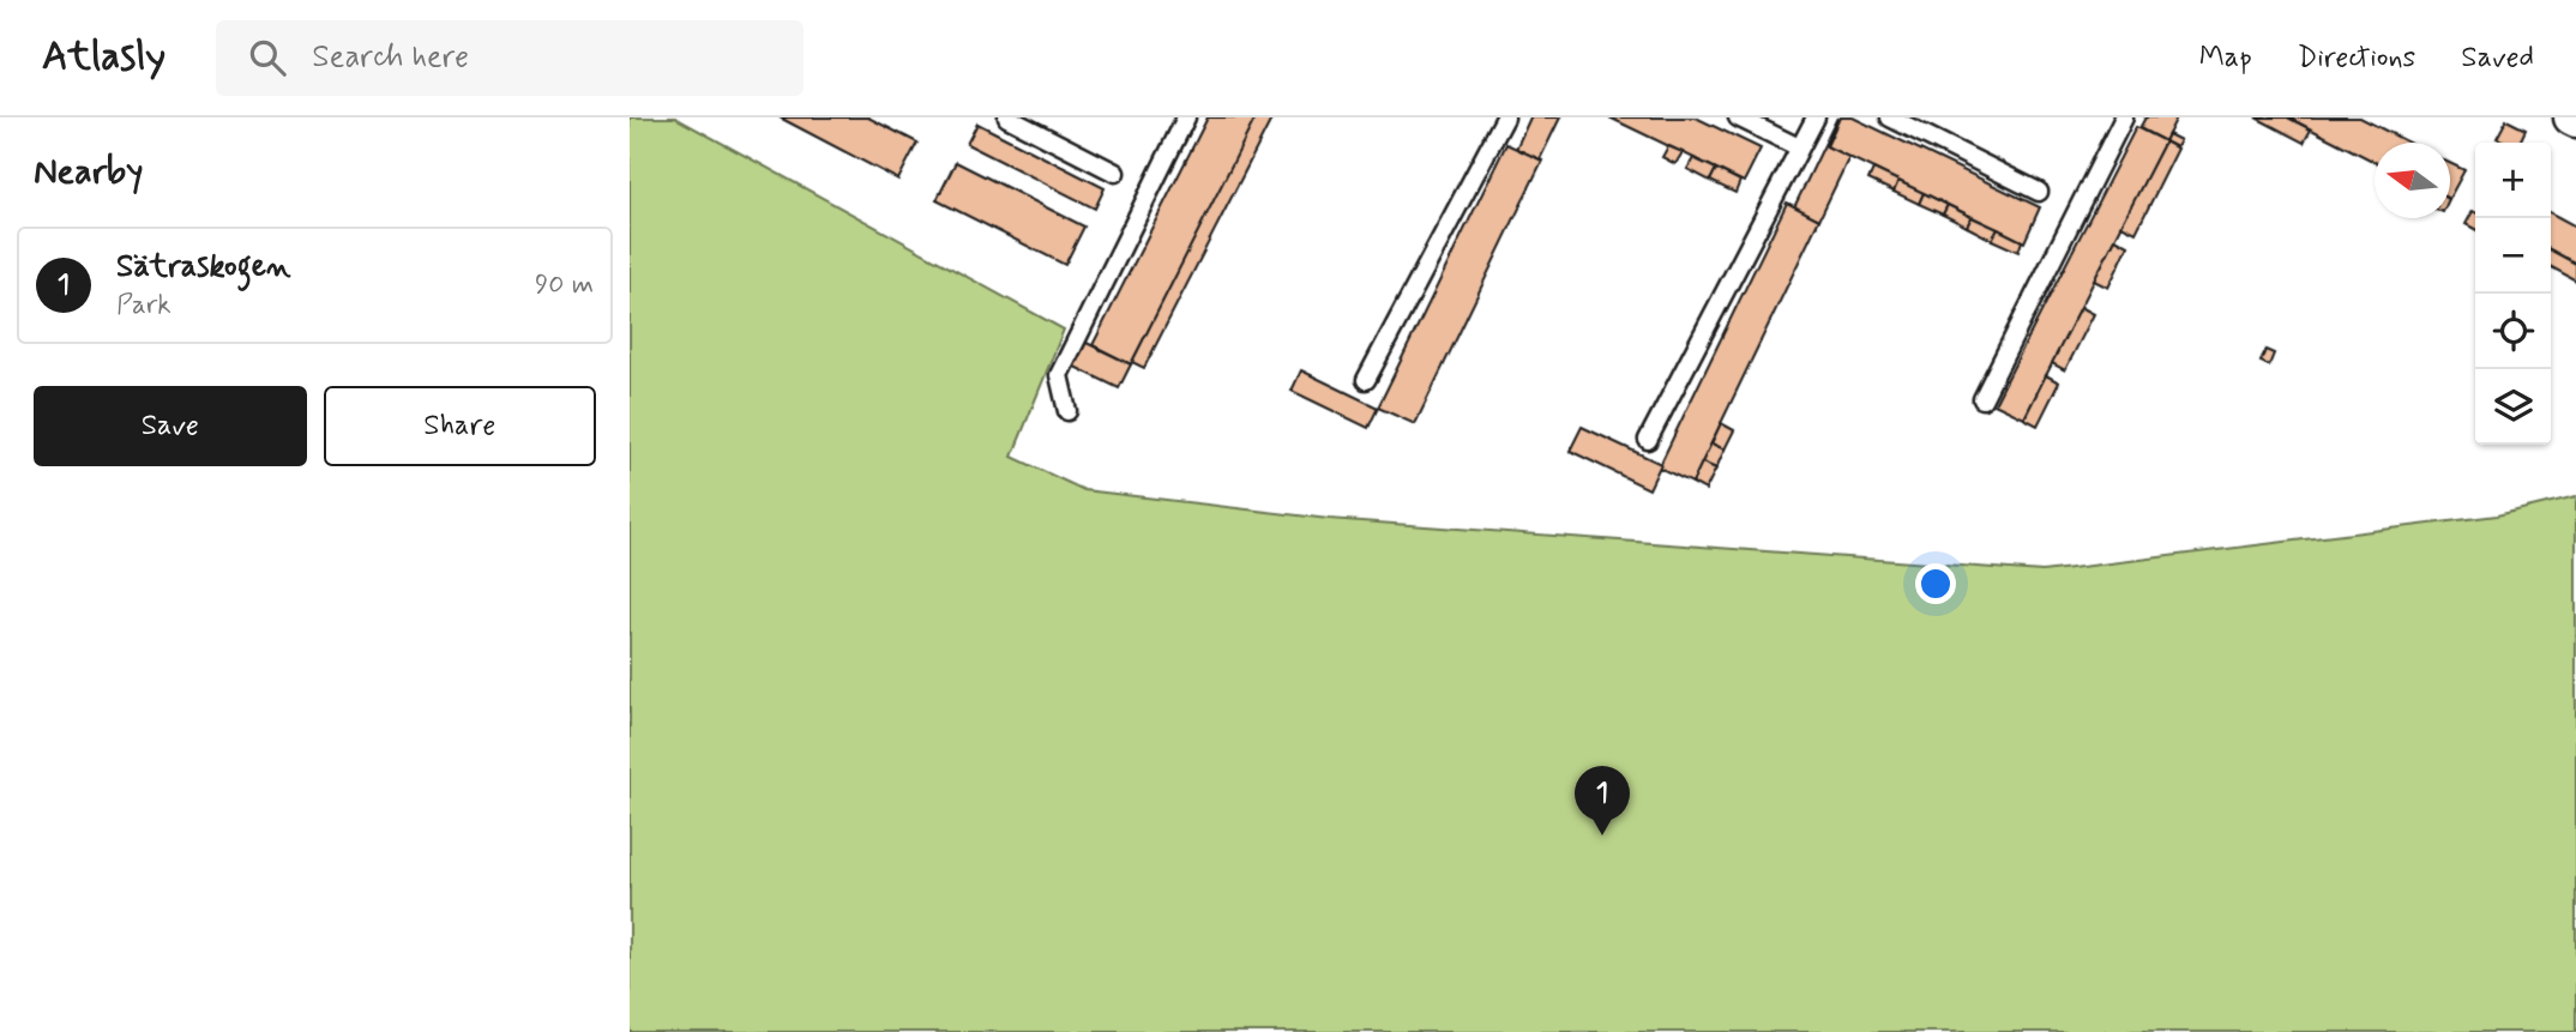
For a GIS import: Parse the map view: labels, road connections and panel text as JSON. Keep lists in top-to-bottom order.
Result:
{
  "north": "left",
  "page": {
    "header": "Atlasly",
    "search": "Search here",
    "nav": ["Map", "Directions", "Saved"],
    "heading": "Nearby",
    "map_buttons": ["+", "−"],
    "list": [
      {
        "mark": "1",
        "name": "Sätraskogen",
        "note": "Park",
        "value": "90 m"
      }
    ],
    "buttons": ["Save", "Share"],
    "pins": "1"
  }
}
